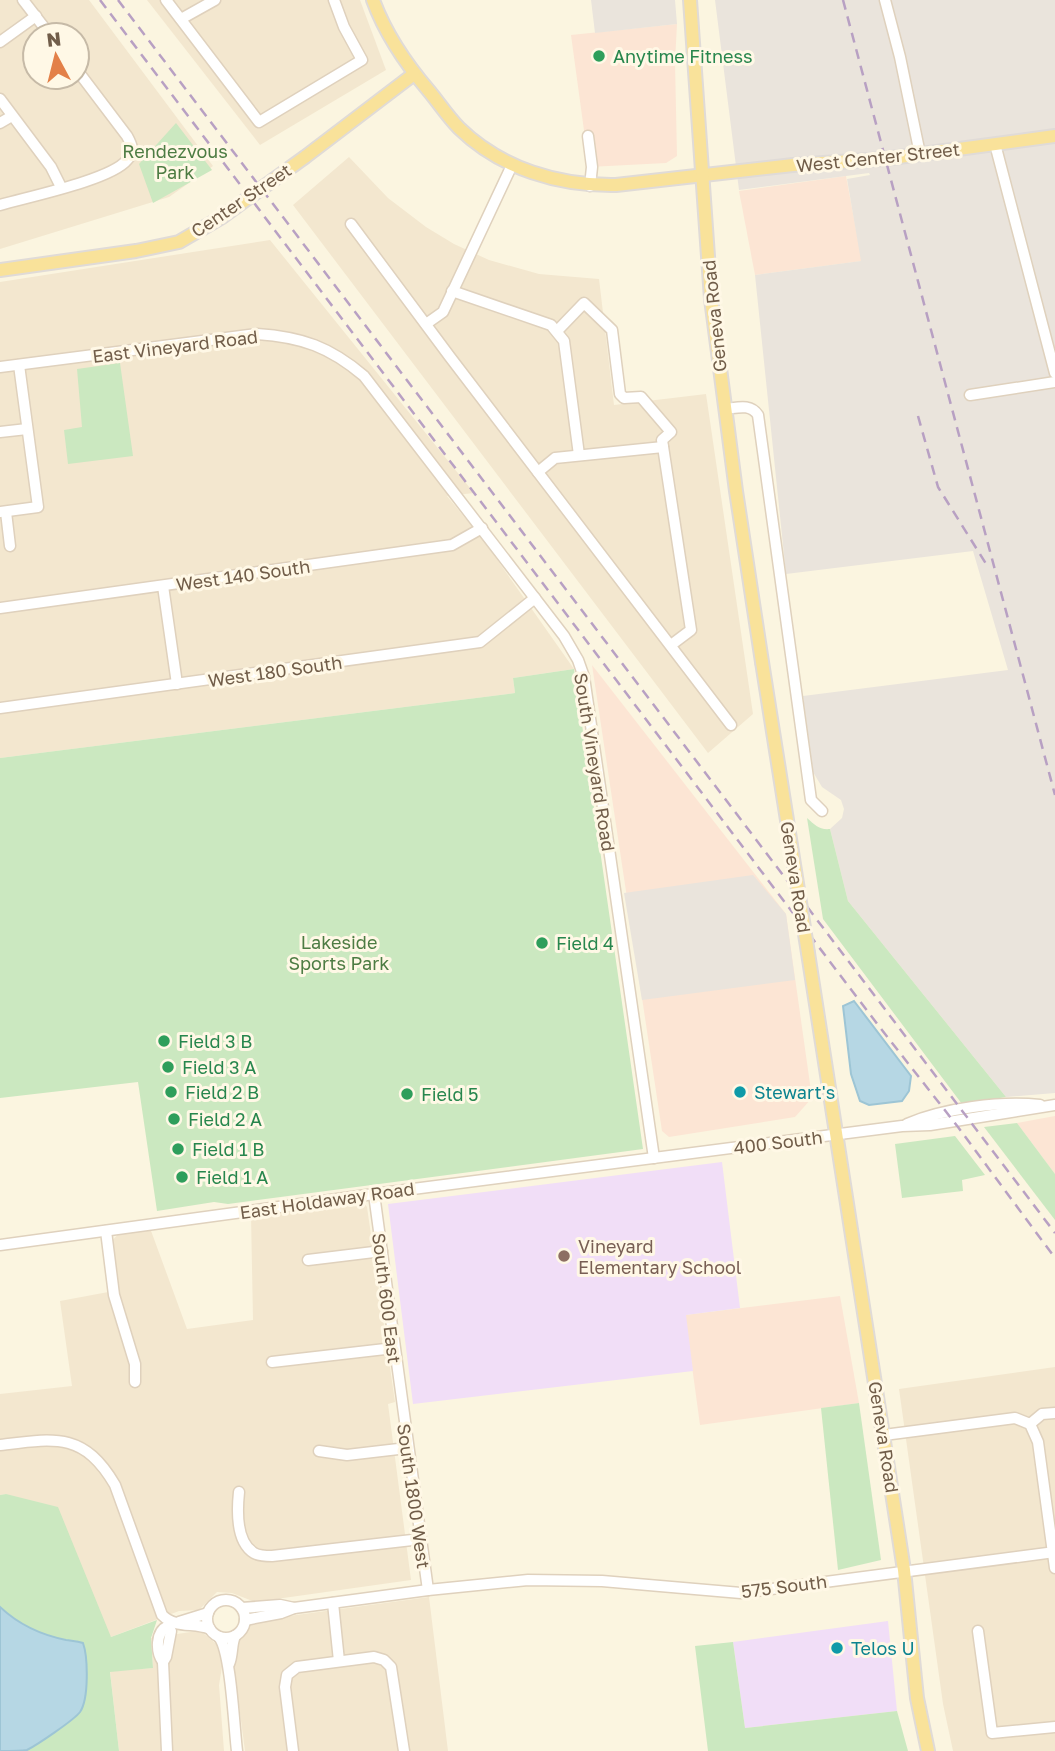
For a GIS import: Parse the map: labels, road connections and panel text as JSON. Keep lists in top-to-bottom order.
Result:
{
  "streets": {
    "main road": ["West Center Street", "Center Street", "Geneva Road"],
    "street": [
      "East Vineyard Road",
      "West 140 South",
      "West 180 South",
      "South Vineyard Road",
      "400 South",
      "East Holdaway Road",
      "South 600 East",
      "South 1800 West",
      "575 South"
    ]
  },
  "crossings": [
    ["West Center Street", "Center Street"],
    ["West Center Street", "Geneva Road"],
    ["Geneva Road", "400 South"],
    ["Geneva Road", "575 South"],
    ["East Vineyard Road", "South Vineyard Road"],
    ["West 140 South", "South Vineyard Road"],
    ["West 180 South", "South Vineyard Road"],
    ["South Vineyard Road", "400 South"],
    ["South Vineyard Road", "East Holdaway Road"],
    ["400 South", "East Holdaway Road"],
    ["East Holdaway Road", "South 600 East"],
    ["South 600 East", "South 1800 West"],
    ["South 1800 West", "575 South"]
  ],
  "parks": ["Rendezvous Park", "Lakeside Sports Park"],
  "places": [
    "Anytime Fitness",
    "Field 4",
    "Field 3 B",
    "Field 3 A",
    "Field 2 B",
    "Stewart's",
    "Field 5",
    "Field 2 A",
    "Field 1 B",
    "Field 1 A",
    "Vineyard Elementary School",
    "Telos U"
  ],
  "north": "top"
}
